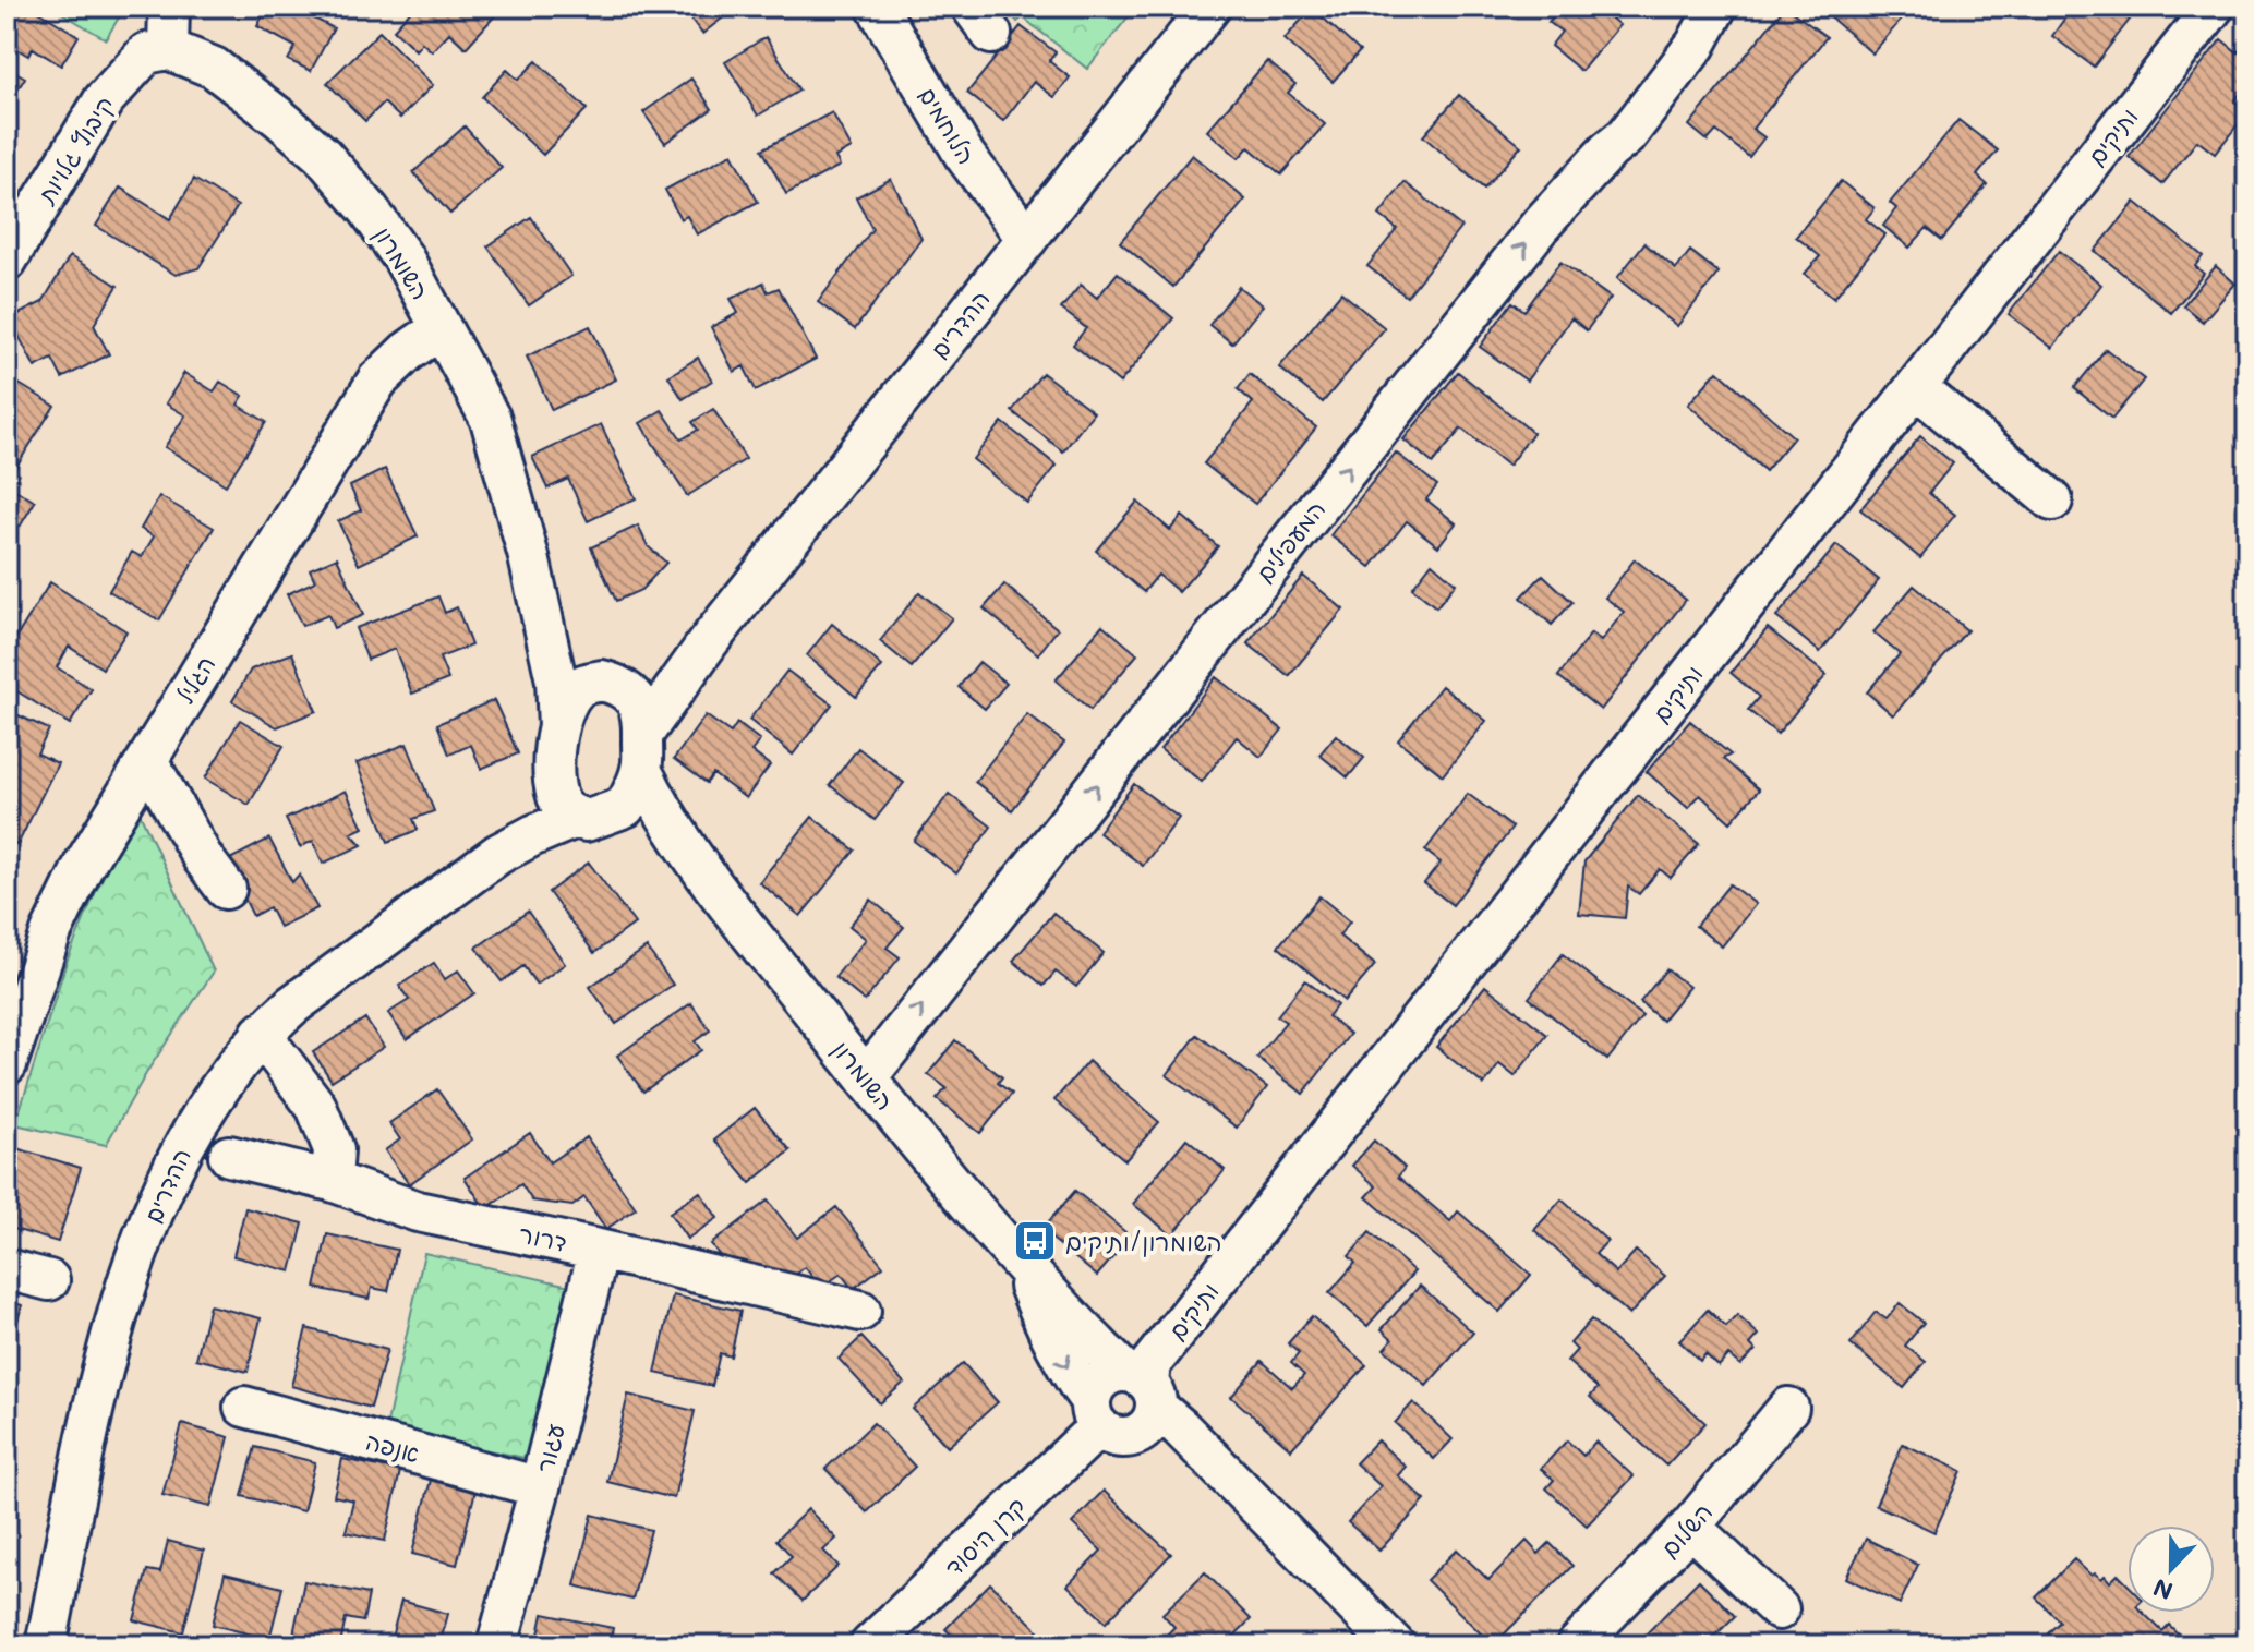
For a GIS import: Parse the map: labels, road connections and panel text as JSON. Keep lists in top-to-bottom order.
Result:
{
  "streets": {
    "street": [
      "הלוחמים",
      "ותיקים",
      "קיבוץ גלויות",
      "השומרון",
      "ההדרים",
      "המעפילים",
      "הגליל",
      "דרור",
      "אנפה",
      "עגור",
      "השלום",
      "קרן היסוד"
    ]
  },
  "crossings": [
    ["הלוחמים", "ההדרים"],
    ["ותיקים", "השומרון"],
    ["קיבוץ גלויות", "השומרון"],
    ["השומרון", "ההדרים"],
    ["השומרון", "המעפילים"],
    ["השומרון", "הגליל"],
    ["השומרון", "קרן היסוד"],
    ["דרור", "עגור"],
    ["אנפה", "עגור"]
  ],
  "one_way": ["המעפילים"],
  "places": {
    "bus stop": ["השומרון/ותיקים"]
  },
  "north": "bottom"
}
